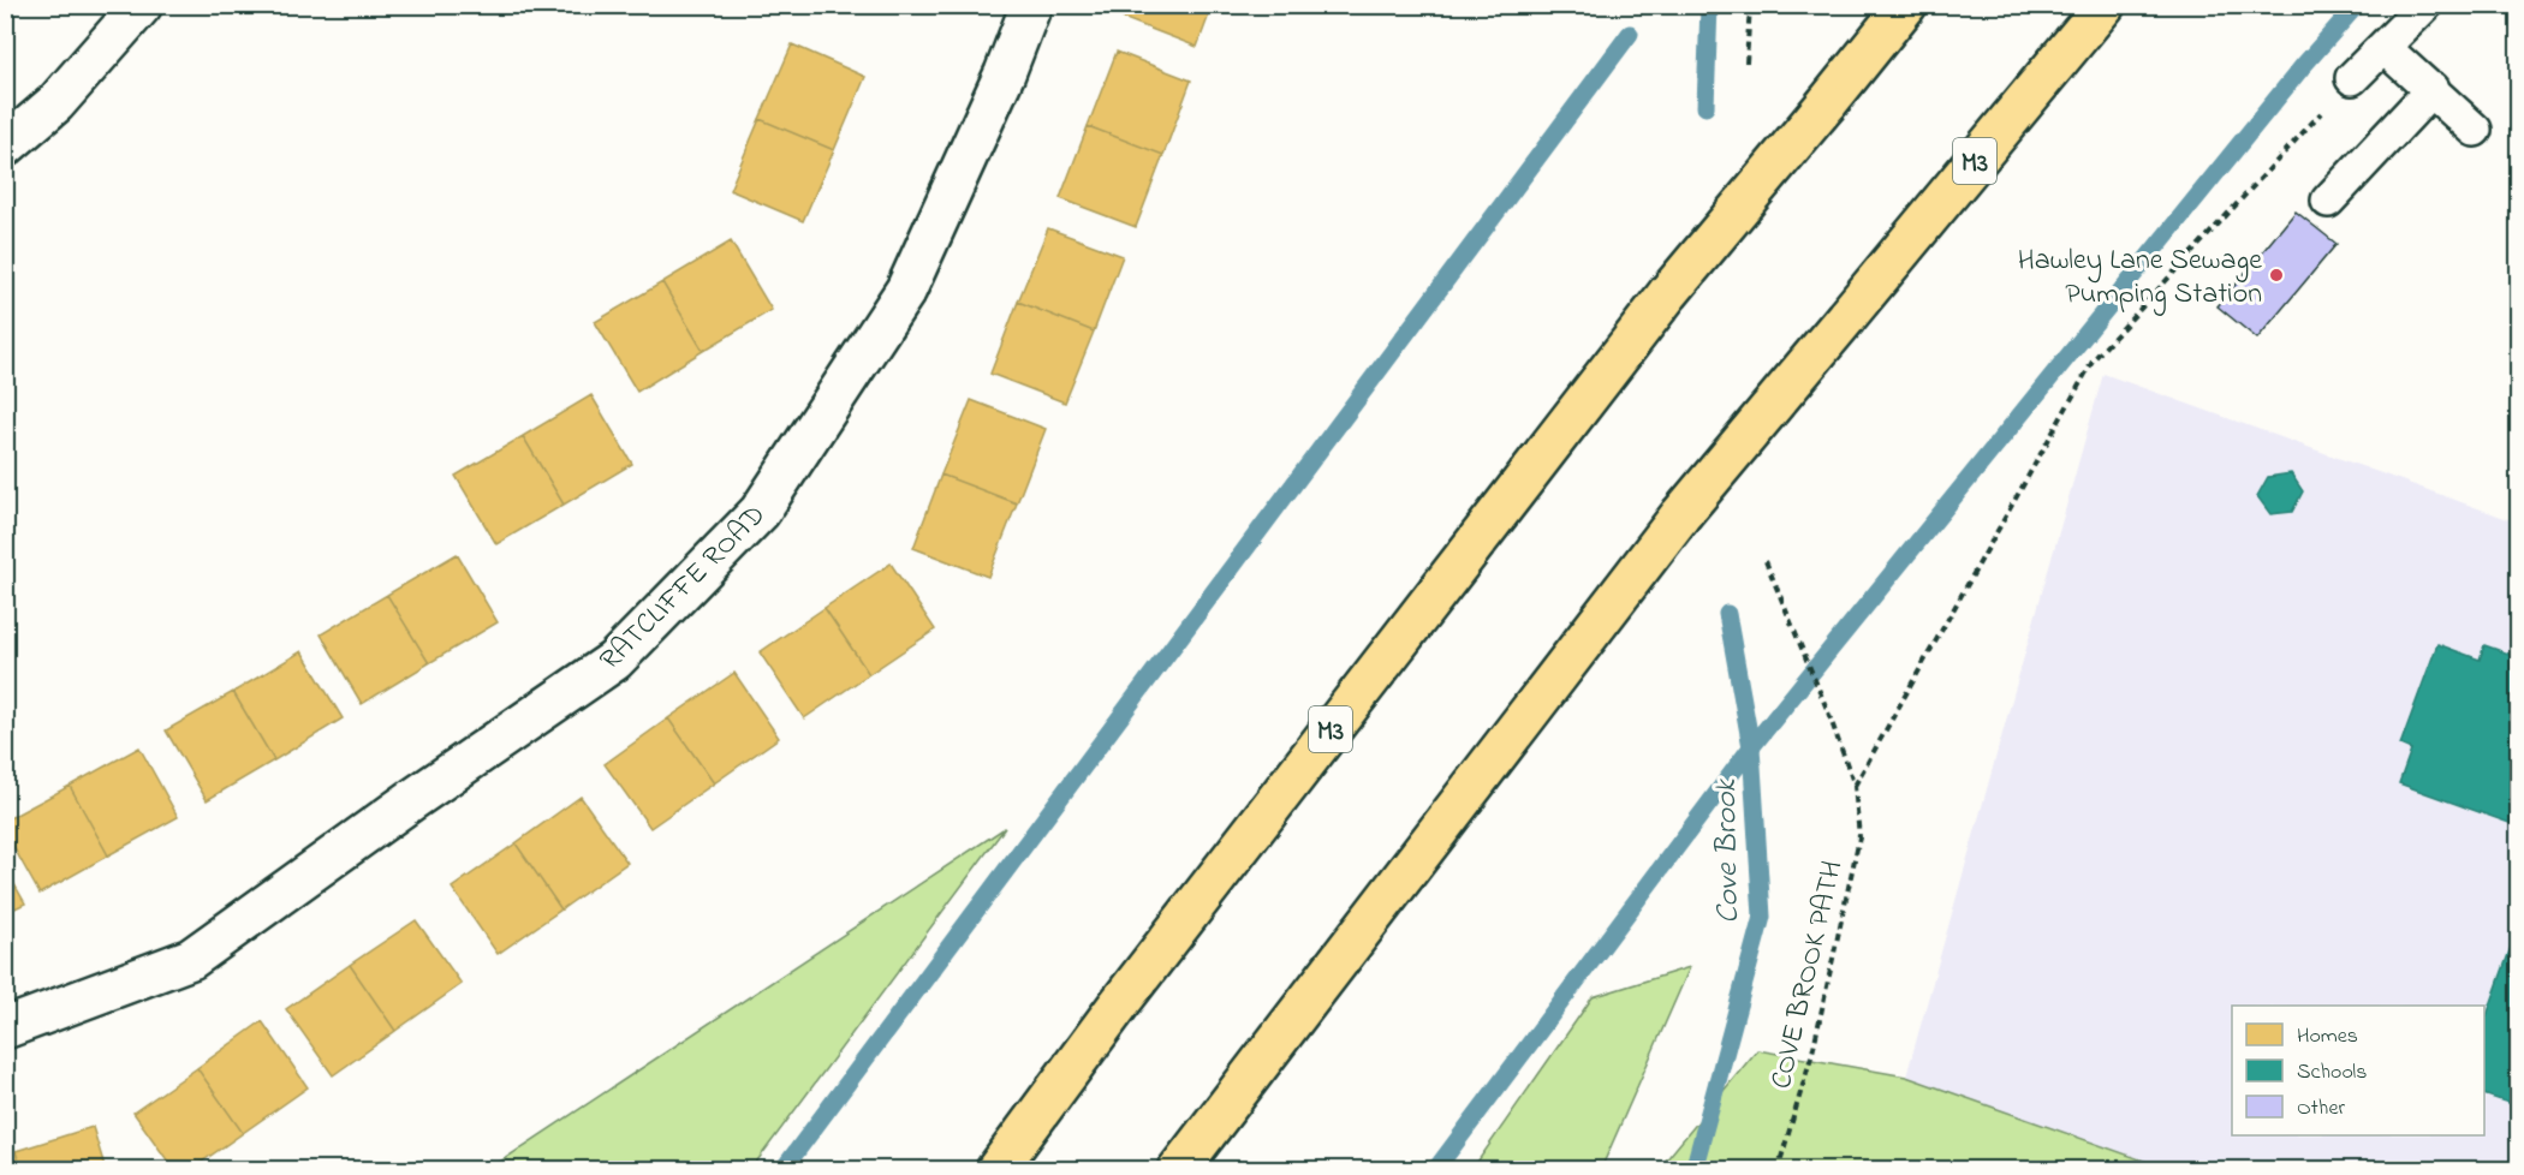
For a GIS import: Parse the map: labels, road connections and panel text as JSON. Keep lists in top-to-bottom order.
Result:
{
  "streets": {
    "highway": ["M3"],
    "street": ["RATCLIFFE ROAD"],
    "path": ["COVE BROOK PATH"]
  },
  "water": ["Cove Brook"],
  "places": ["Hawley Lane Sewage Pumping Station"],
  "legend": ["Homes", "Schools", "Other"]
}
